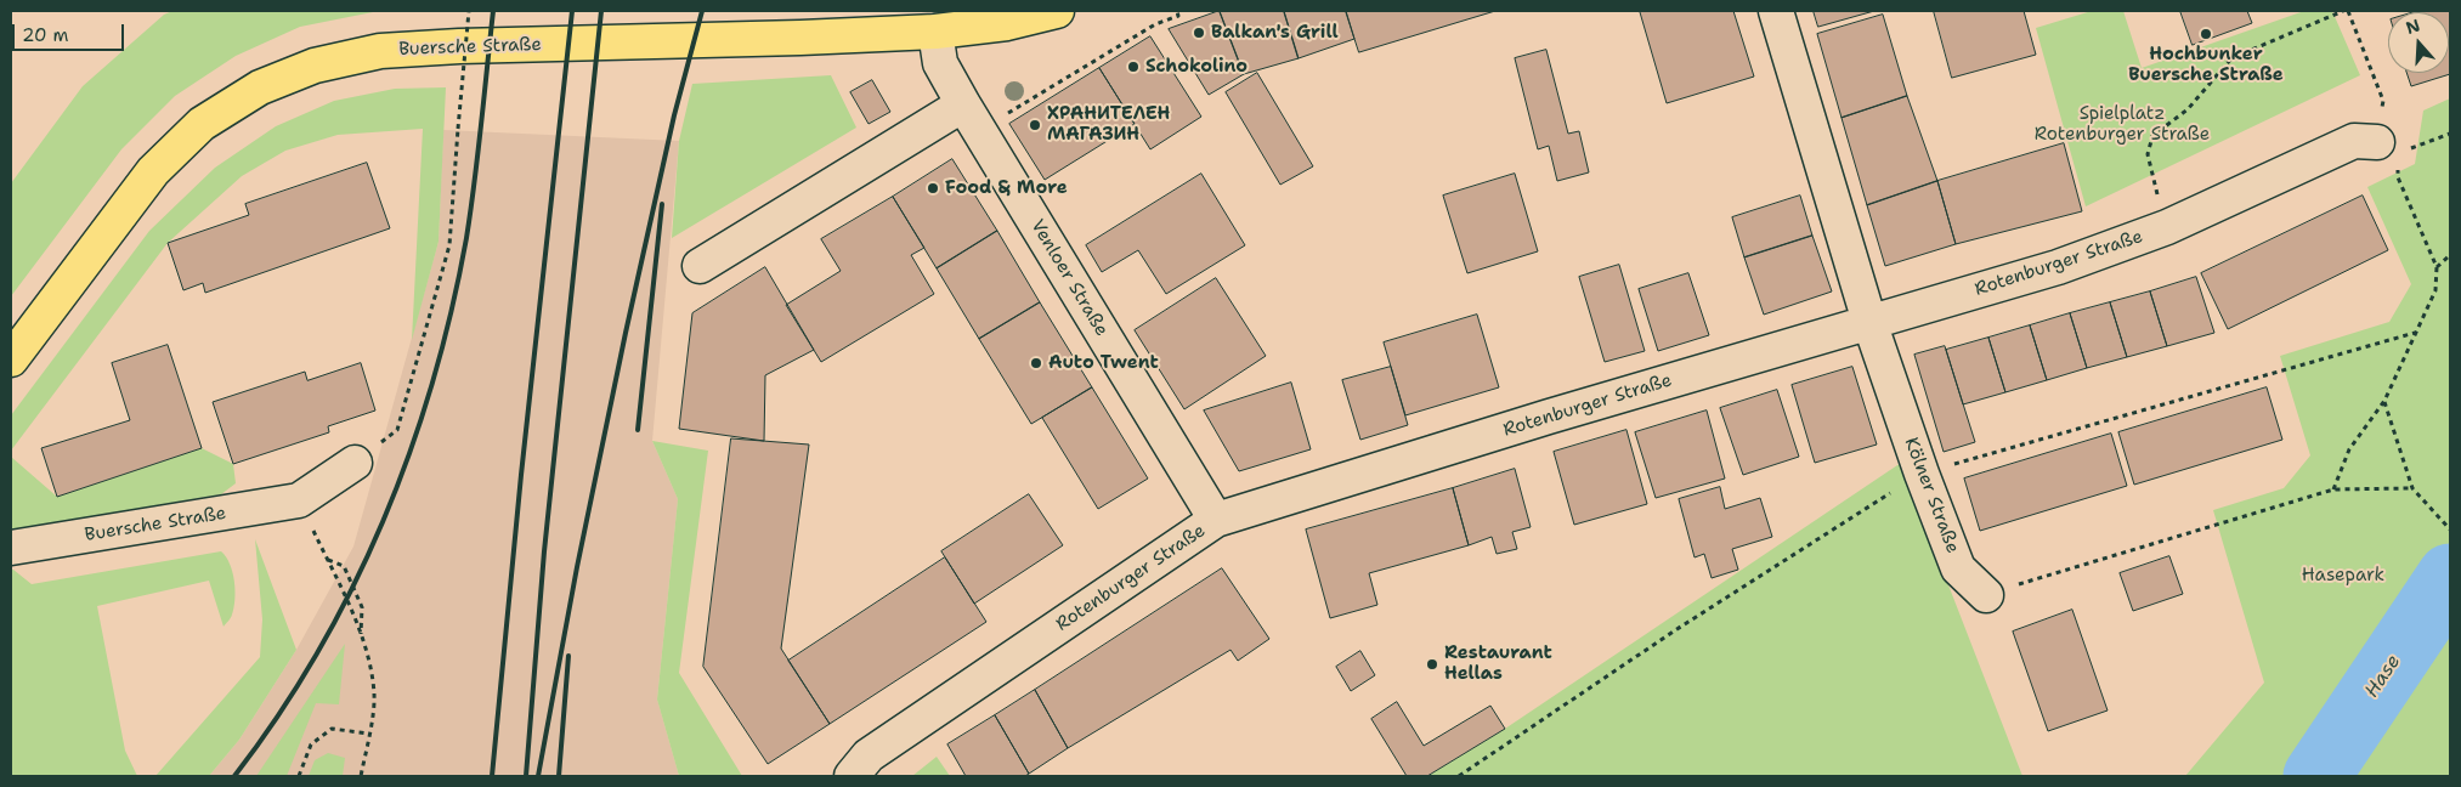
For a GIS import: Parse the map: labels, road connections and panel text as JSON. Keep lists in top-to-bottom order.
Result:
{
  "streets": {
    "main road": ["Buersche Straße"],
    "street": ["Rotenburger Straße", "Venloer Straße", "Kölner Straße"]
  },
  "crossings": [
    ["Buersche Straße", "Venloer Straße"],
    ["Rotenburger Straße", "Venloer Straße"],
    ["Rotenburger Straße", "Kölner Straße"]
  ],
  "water": ["Hase"],
  "parks": ["Spielplatz Rotenburger Straße", "Hasepark"],
  "places": [
    "Balkan's Grill",
    "Hochbunker Buersche Straße",
    "Schokolino",
    "ХРАНИТЕЛЕН МАГАЗИН",
    "Food & More",
    "Auto Twent",
    "Restaurant Hellas"
  ],
  "scale_bar": "20 m",
  "north": "top"
}
